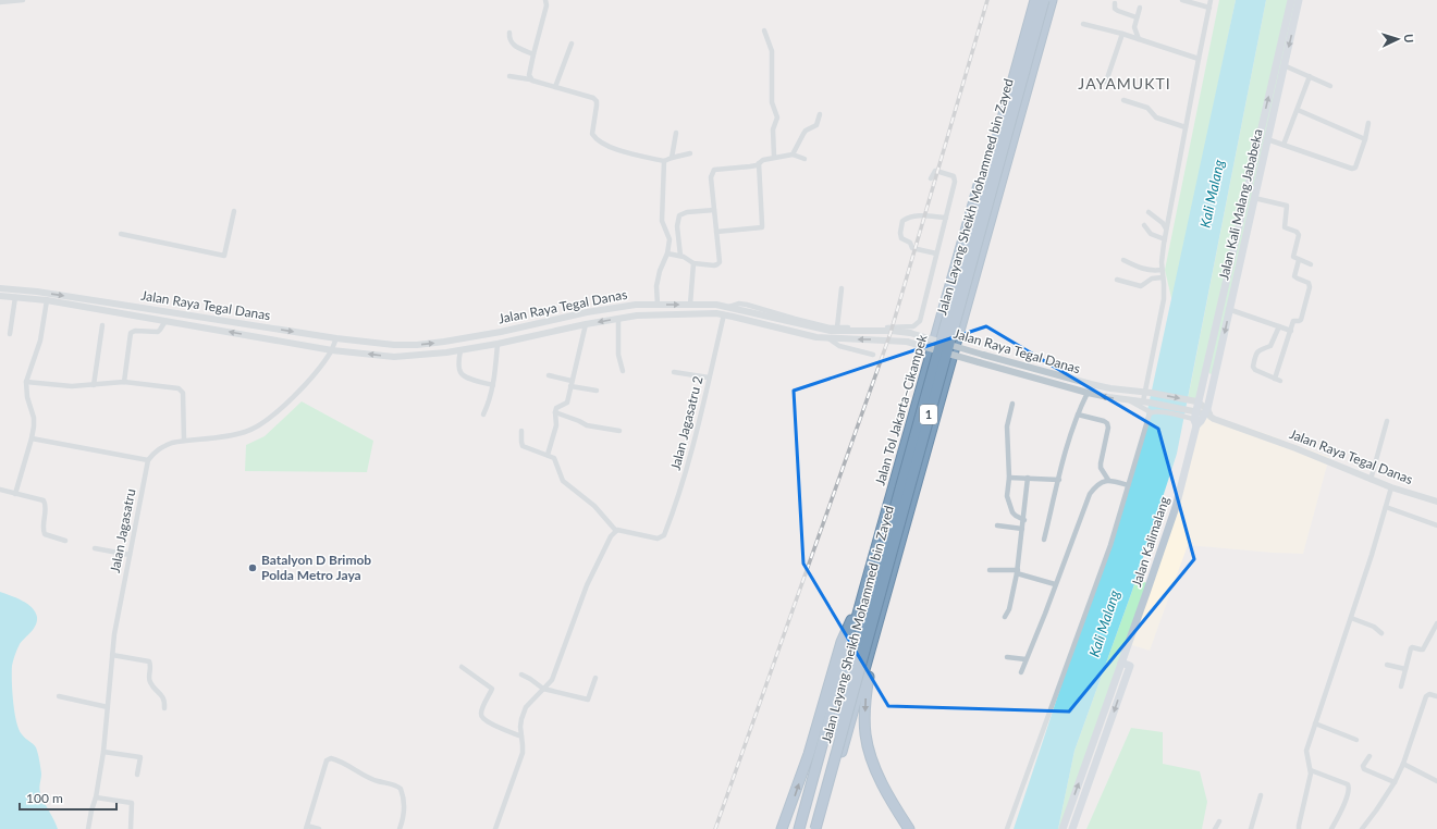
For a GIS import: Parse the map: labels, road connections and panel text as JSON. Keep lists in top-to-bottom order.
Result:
{
  "streets": {
    "highway": ["Jalan Layang Sheikh Mohammed bin Zayed", "Jalan Tol Jakarta–Cikampek", "1"],
    "main road": ["Jalan Kali Malang Jababeka", "Jalan Kalimalang"],
    "street": ["Jalan Raya Tegal Danas", "Jalan Jagasatru 2", "Jalan Jagasatru"]
  },
  "crossings": [
    ["Jalan Kali Malang Jababeka", "Jalan Raya Tegal Danas"],
    ["Jalan Kali Malang Jababeka", "Jalan Kalimalang"],
    ["Jalan Raya Tegal Danas", "Jalan Jagasatru 2"],
    ["Jalan Raya Tegal Danas", "Jalan Kalimalang"]
  ],
  "districts": ["JAYAMUKTI"],
  "water": ["Kali Malang"],
  "places": ["Batalyon D Brimob Polda Metro Jaya"],
  "scale_bar": "100 m",
  "north": "right"
}
